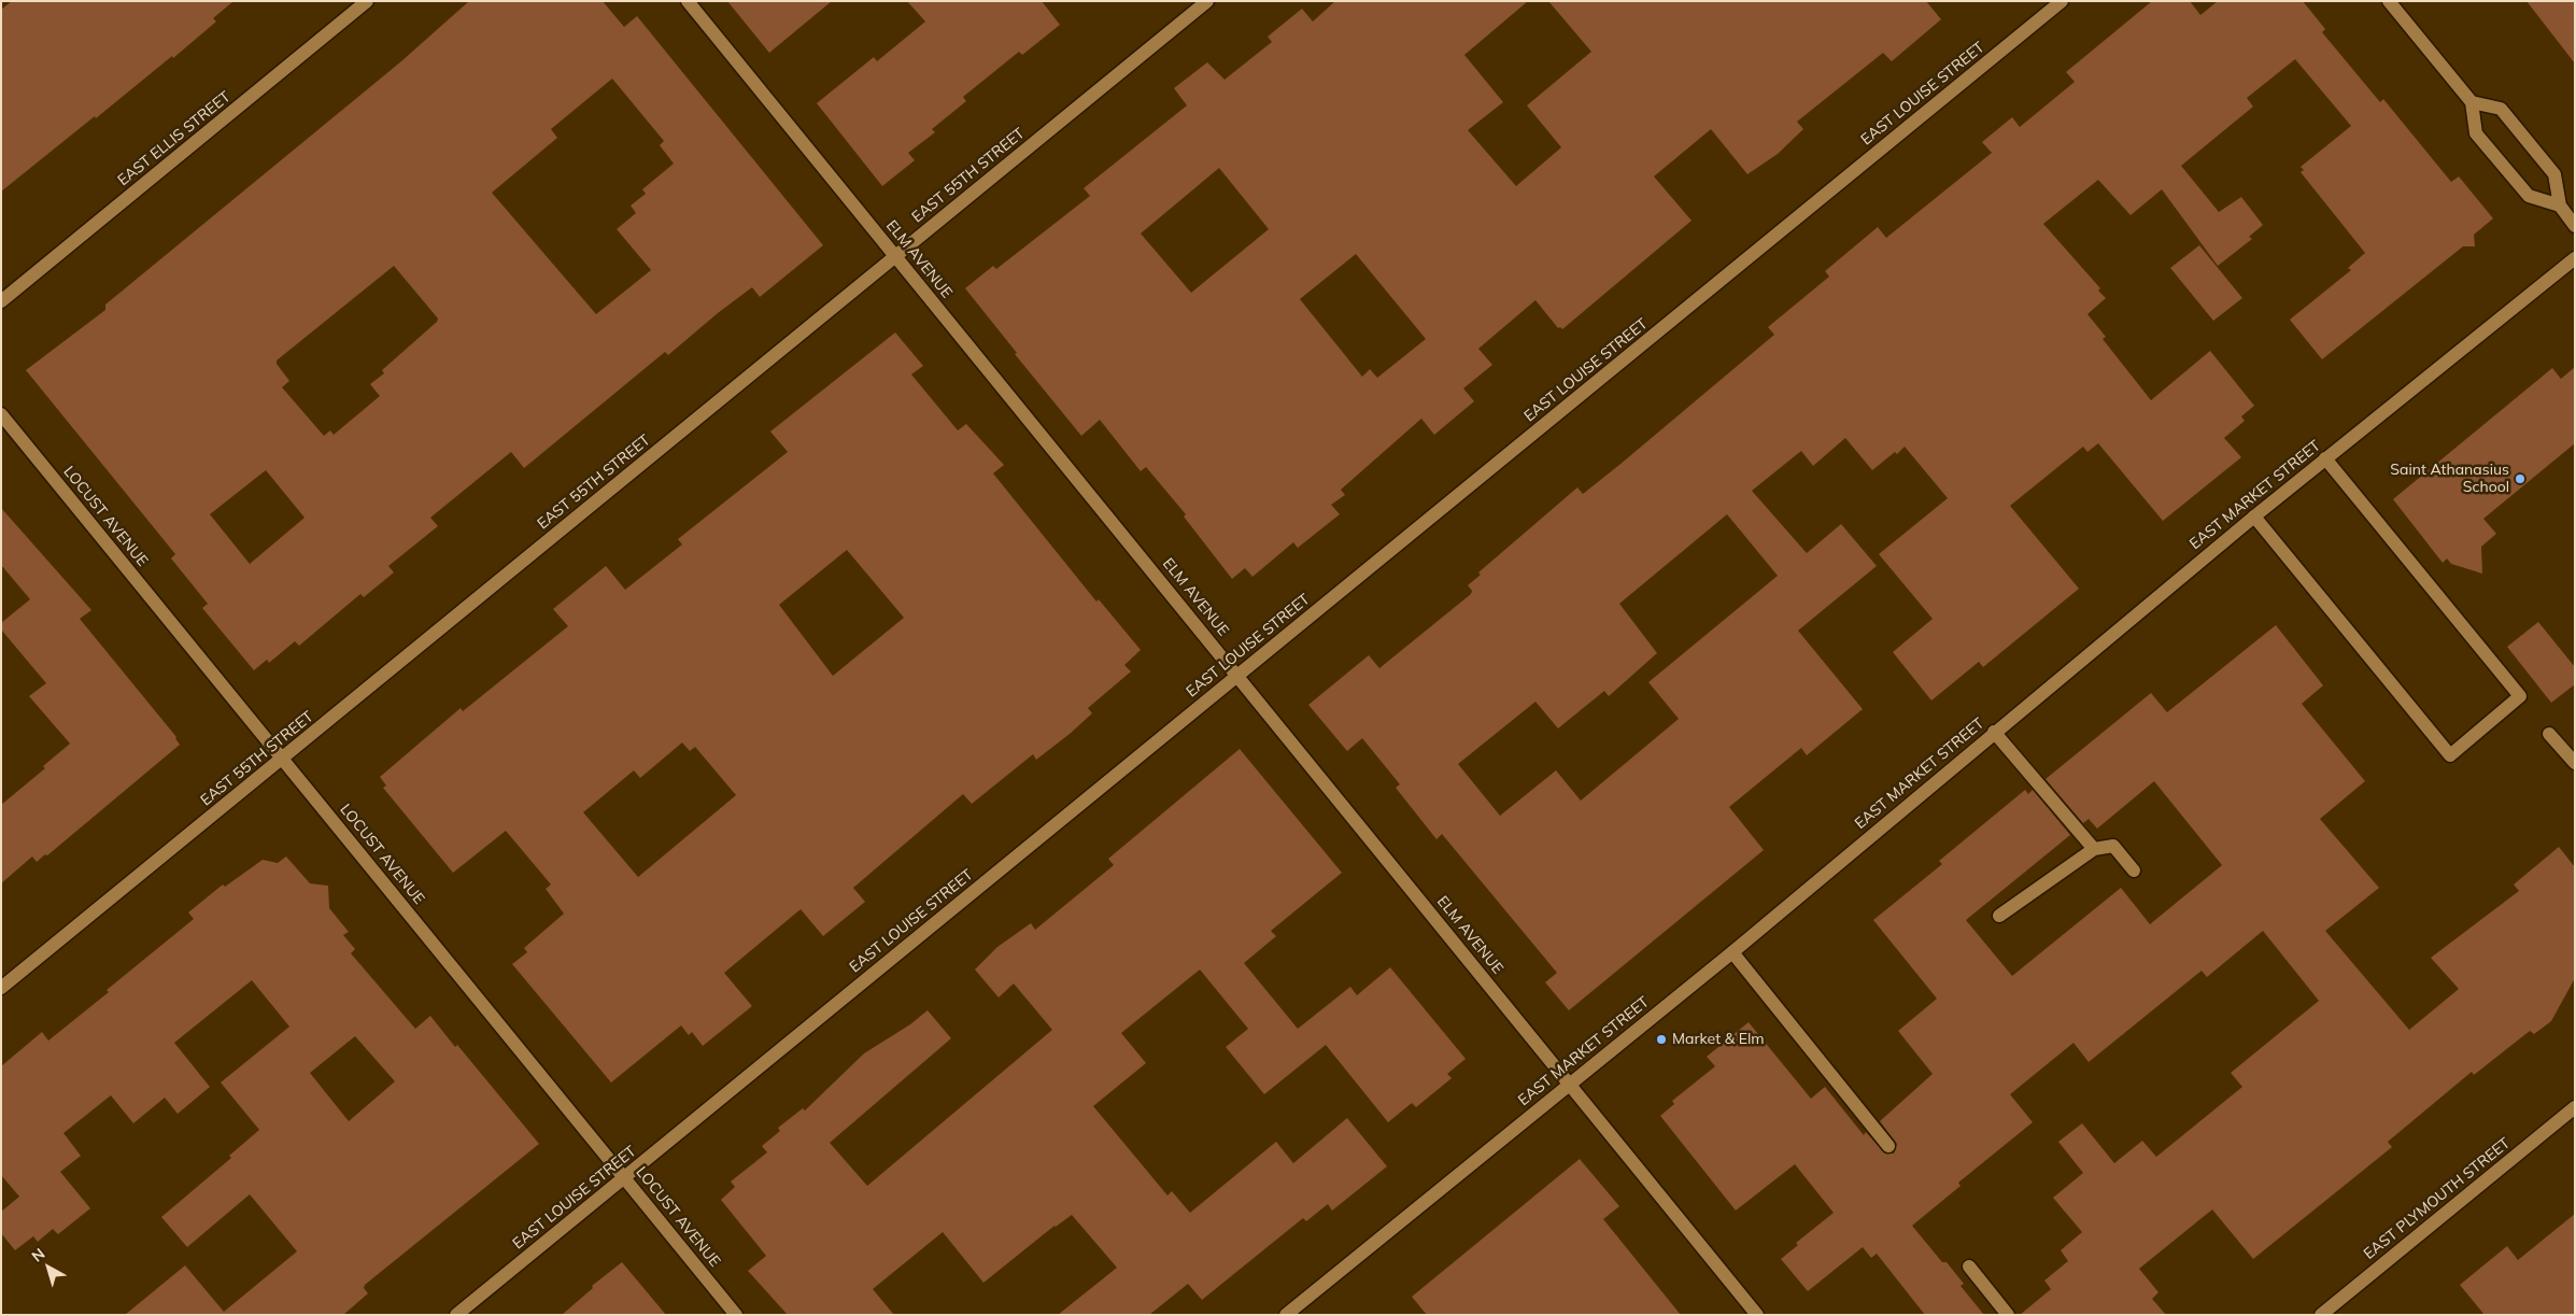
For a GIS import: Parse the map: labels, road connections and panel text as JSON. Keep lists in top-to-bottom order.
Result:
{
  "streets": {
    "street": [
      "EAST LOUISE STREET",
      "EAST ELLIS STREET",
      "EAST 55TH STREET",
      "ELM AVENUE",
      "EAST MARKET STREET",
      "LOCUST AVENUE",
      "EAST PLYMOUTH STREET"
    ]
  },
  "crossings": [
    ["EAST LOUISE STREET", "ELM AVENUE"],
    ["EAST LOUISE STREET", "LOCUST AVENUE"],
    ["EAST 55TH STREET", "ELM AVENUE"],
    ["EAST 55TH STREET", "LOCUST AVENUE"],
    ["ELM AVENUE", "EAST MARKET STREET"]
  ],
  "places": ["Saint Athanasius School", "Market & Elm"],
  "north": "top left"
}
